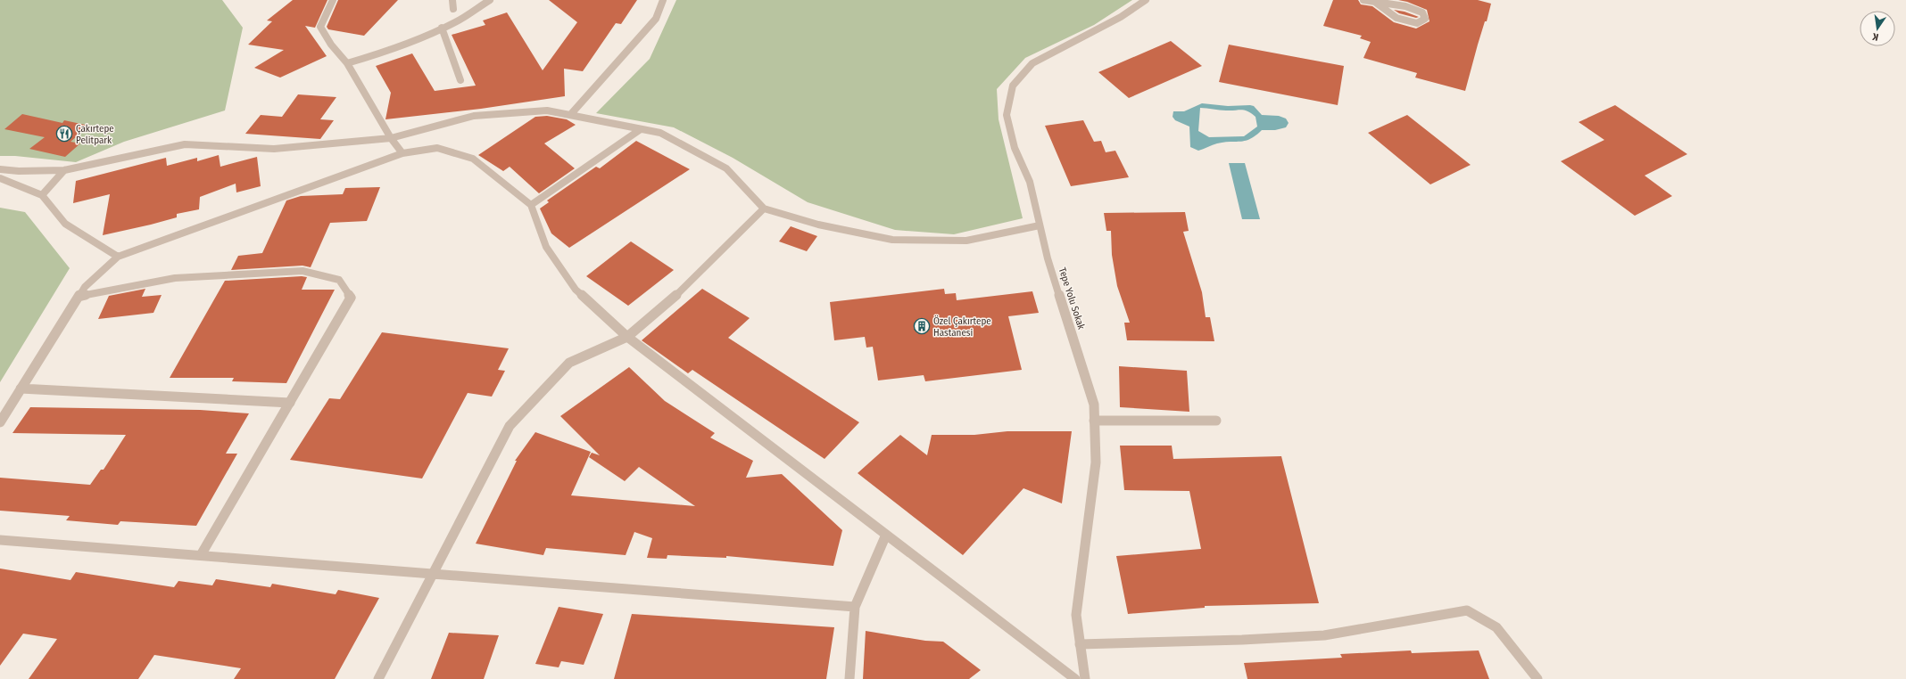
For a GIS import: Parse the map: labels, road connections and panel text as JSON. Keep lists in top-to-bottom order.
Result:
{
  "streets": {
    "street": ["Tepe Yolu Sokak"]
  },
  "places": {
    "restaurant": ["Çakırtepe Pelitpark"],
    "building": ["Özel Çakırtepe Hastanesi"]
  },
  "north": "bottom"
}
